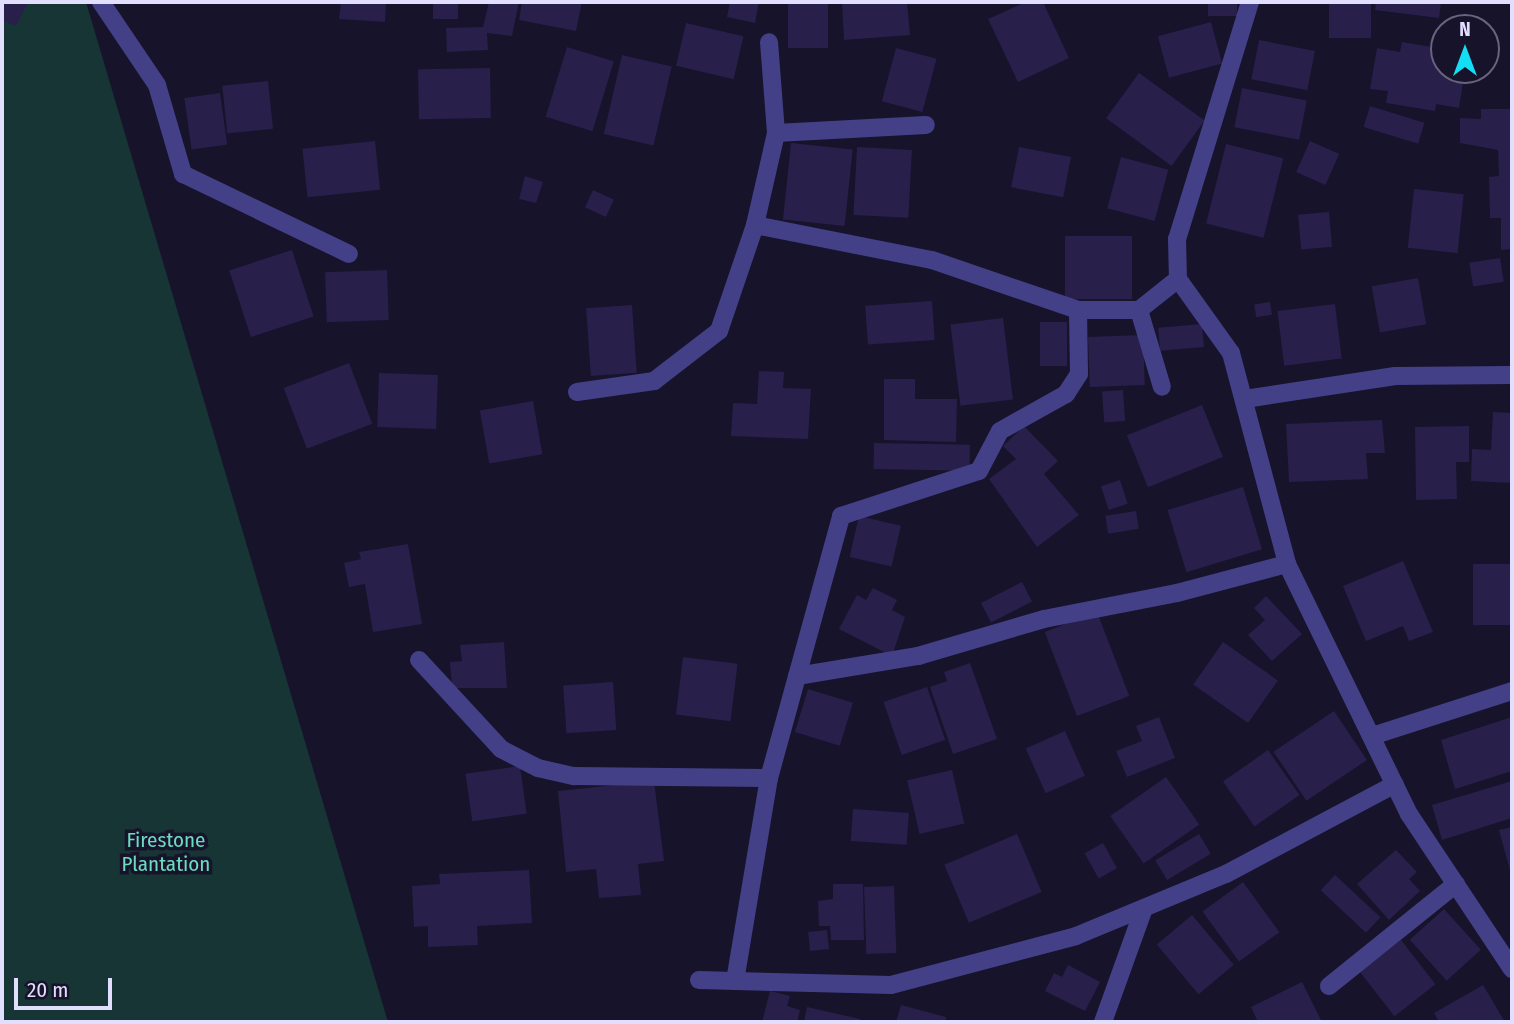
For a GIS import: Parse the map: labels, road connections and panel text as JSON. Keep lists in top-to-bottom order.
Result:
{
  "parks": ["Firestone Plantation"],
  "scale_bar": "20 m",
  "north": "top"
}
